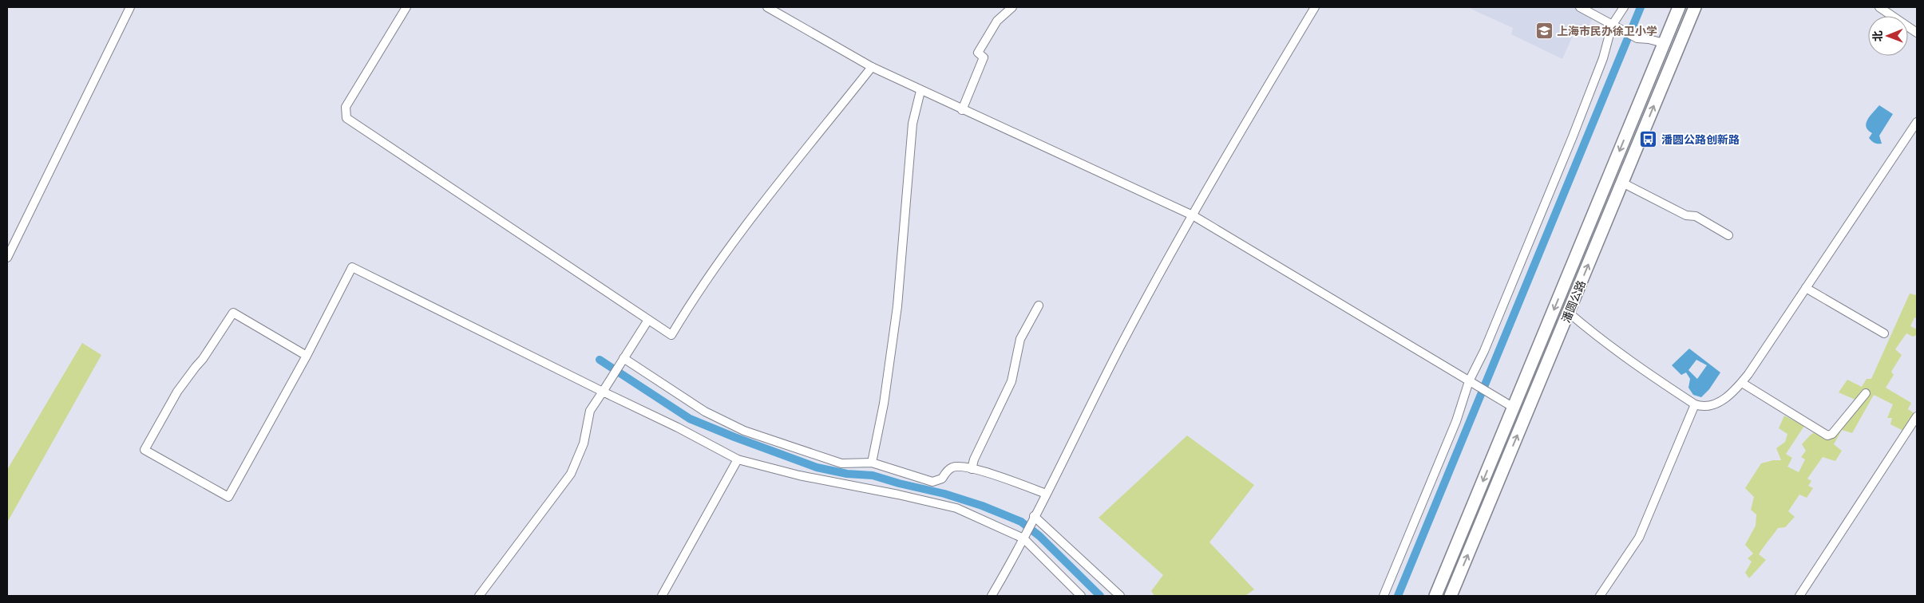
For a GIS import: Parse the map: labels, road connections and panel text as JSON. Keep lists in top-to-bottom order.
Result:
{
  "streets": {
    "main road": ["潘圆公路"]
  },
  "places": {
    "school or university": ["上海市民办徐卫小学"],
    "bus stop": ["潘圆公路创新路"]
  },
  "north": "left"
}
